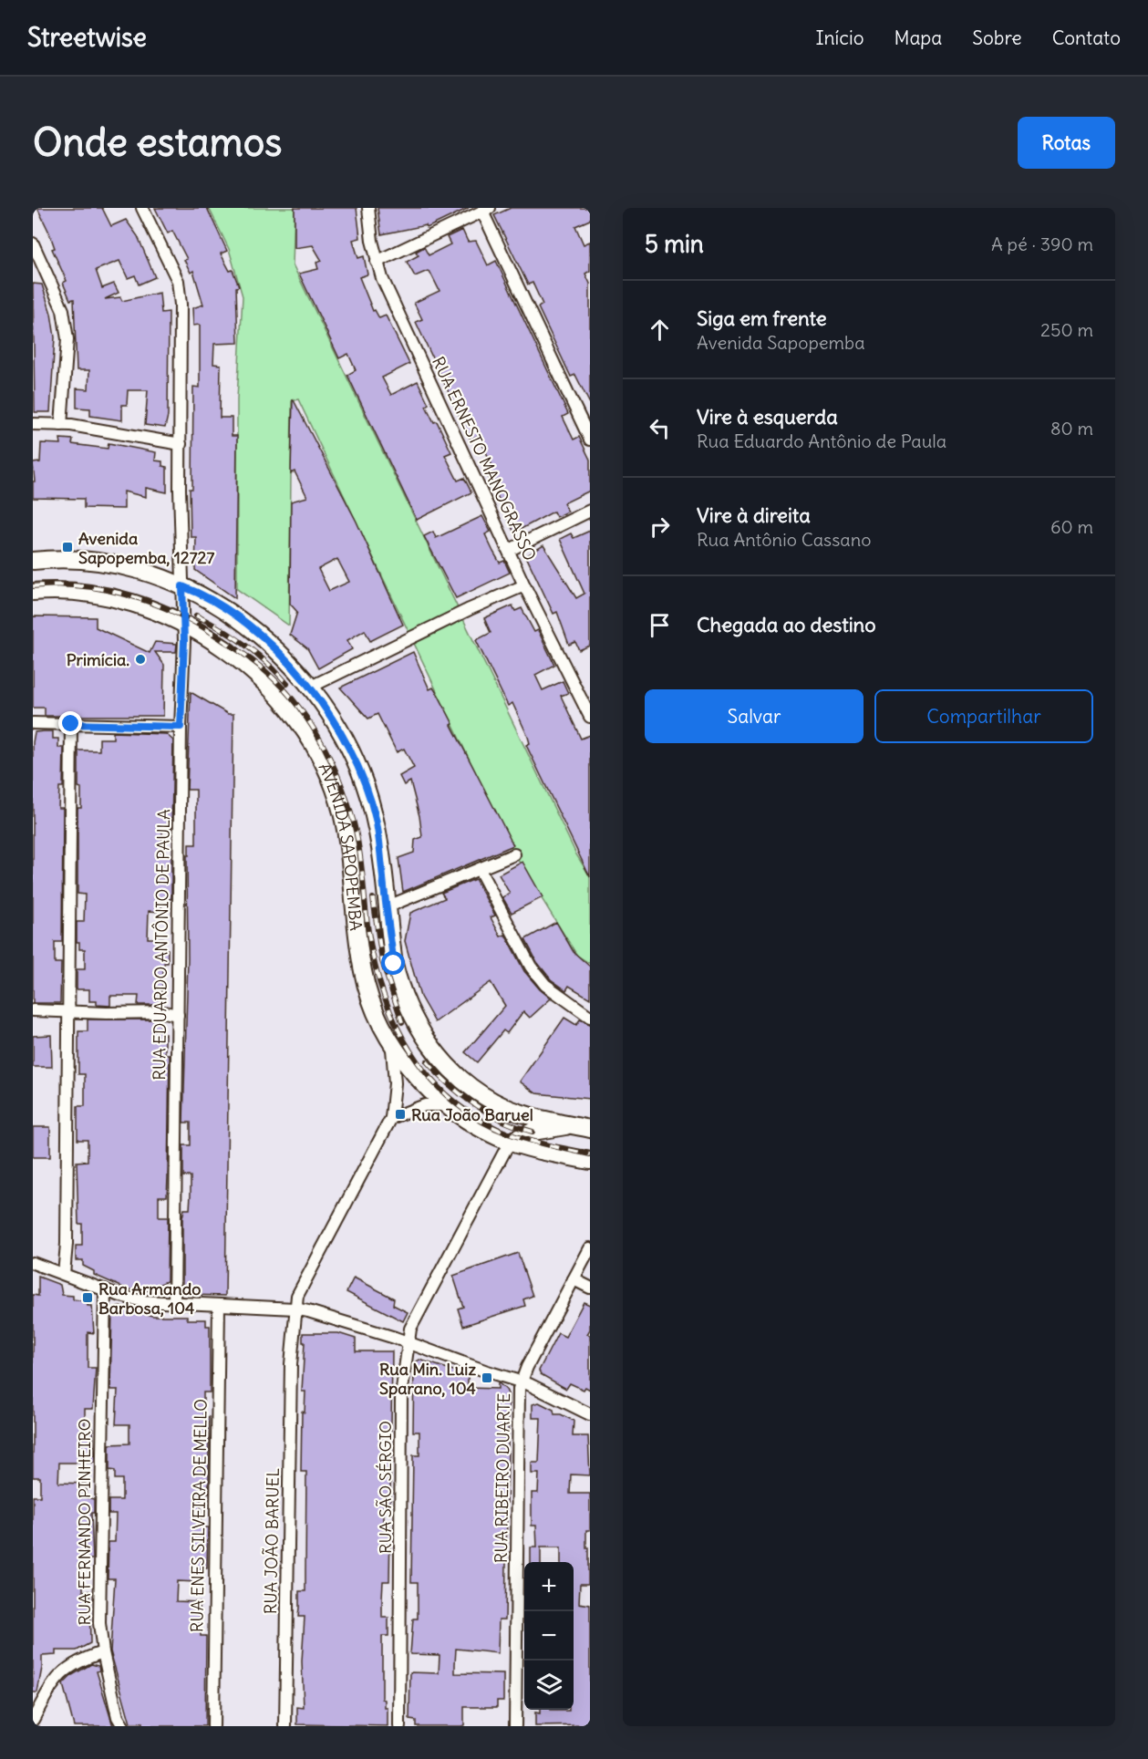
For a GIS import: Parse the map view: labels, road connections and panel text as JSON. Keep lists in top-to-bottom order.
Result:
{
  "streets": {
    "main road": ["AVENIDA SAPOPEMBA"],
    "street": [
      "RUA ERNESTO MANOGRASSO",
      "RUA EDUARDO ANTÔNIO DE PAULA",
      "RUA RIBEIRO DUARTE",
      "RUA SÃO SÉRGIO",
      "RUA ENES SILVEIRA DE MELLO",
      "RUA FERNANDO PINHEIRO",
      "RUA JOÃO BARUEL"
    ]
  },
  "crossings": [
    ["AVENIDA SAPOPEMBA", "RUA EDUARDO ANTÔNIO DE PAULA"],
    ["AVENIDA SAPOPEMBA", "RUA SÃO SÉRGIO"],
    ["AVENIDA SAPOPEMBA", "RUA JOÃO BARUEL"]
  ],
  "places": {
    "transit": [
      "Avenida Sapopemba, 12727",
      "Rua João Baruel",
      "Rua Armando Barbosa, 104",
      "Rua Min. Luiz Sparano, 104"
    ],
    "other": ["Primícia."]
  },
  "page": {
    "header": "Streetwise",
    "nav": [
      "Início",
      "Mapa",
      "Sobre",
      "Contato"
    ],
    "buttons": [
      "Rotas",
      ["Salvar", "Compartilhar"]
    ],
    "title": "Onde estamos",
    "heading": ["5 min", "A pé · 390 m"],
    "list": [
      ["Siga em frente", "Avenida Sapopemba", "250 m"],
      ["Vire à esquerda", "Rua Eduardo Antônio de Paula", "80 m"],
      ["Vire à direita", "Rua Antônio Cassano", "60 m"],
      "Chegada ao destino"
    ],
    "map_buttons": ["+", "−"]
  }
}
